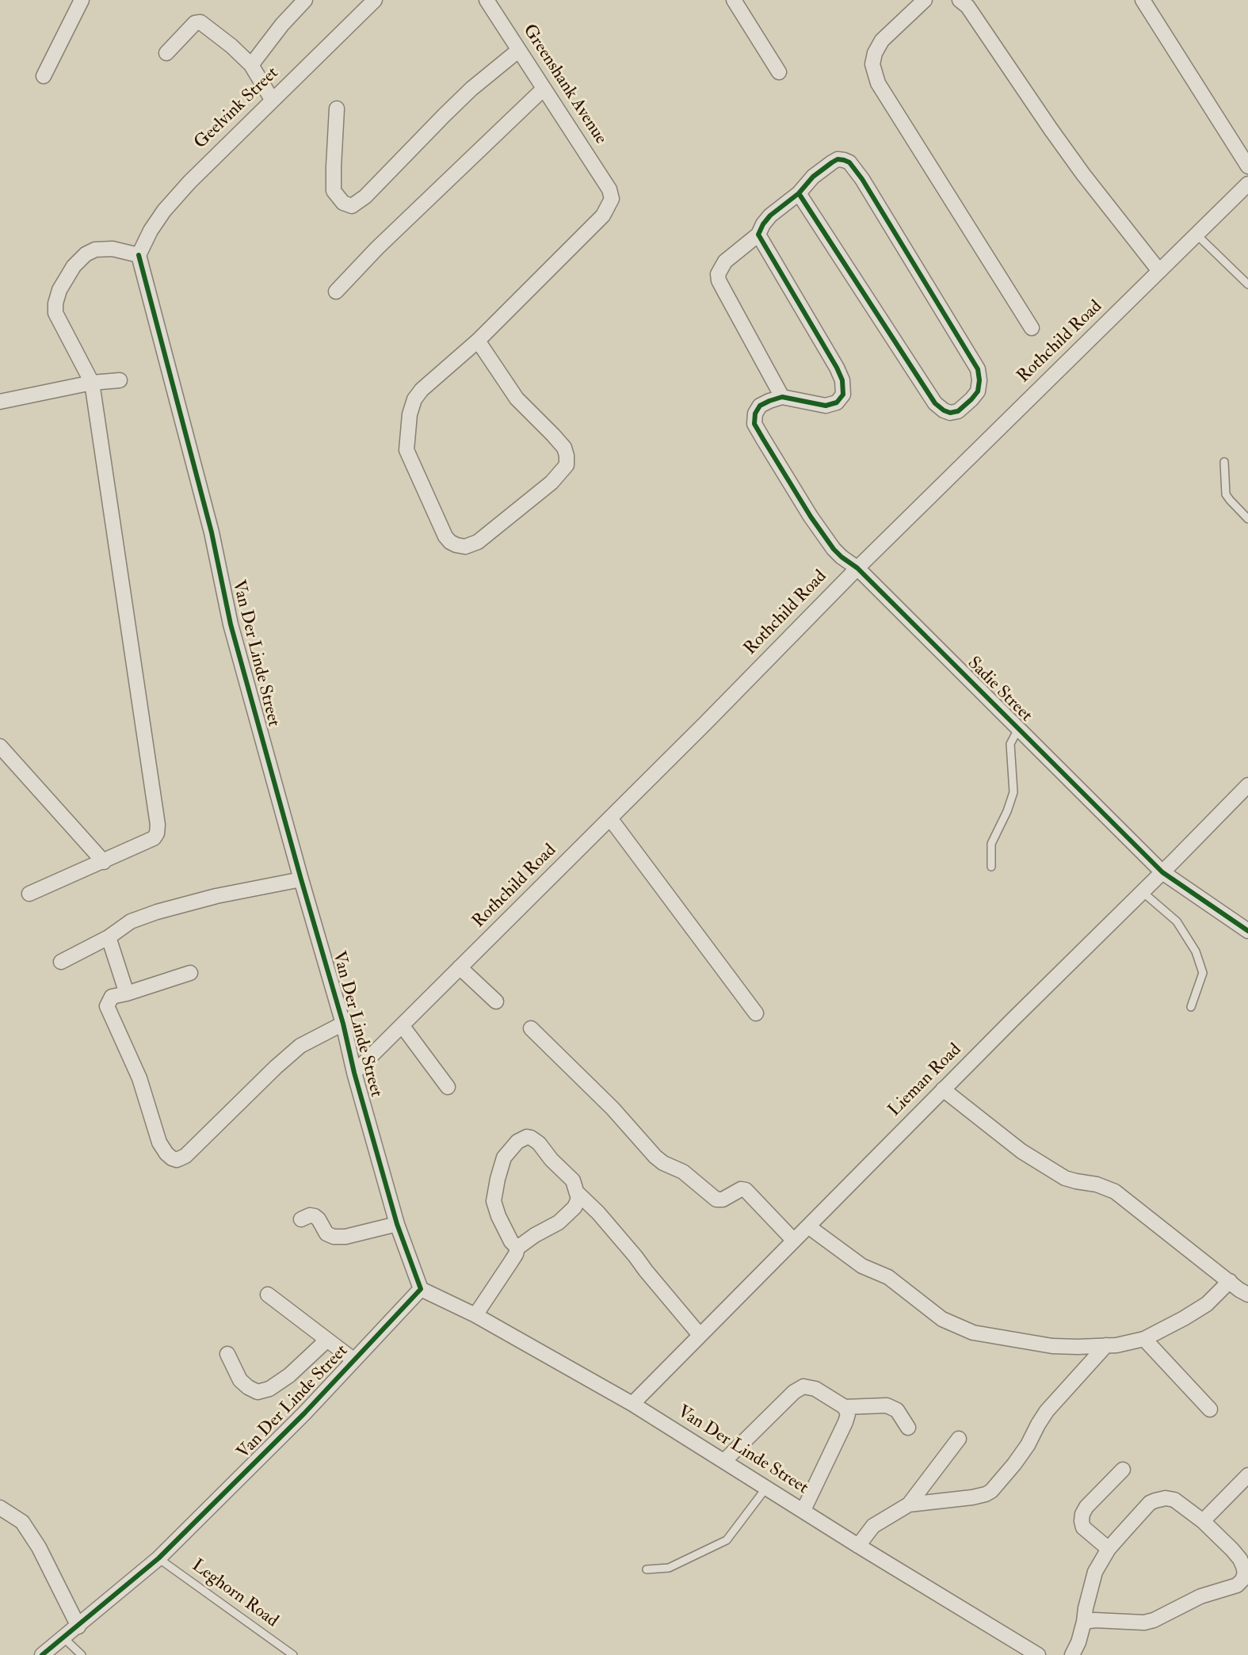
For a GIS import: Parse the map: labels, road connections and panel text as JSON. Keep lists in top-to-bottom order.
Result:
{
  "streets": {
    "street": [
      "Greenshank Avenue",
      "Geelvink Street",
      "Rothchild Road",
      "Van Der Linde Street",
      "Sadie Street",
      "Lieman Road"
    ],
    "lane": ["Leghorn Road"]
  },
  "crossings": [
    ["Geelvink Street", "Van Der Linde Street"],
    ["Rothchild Road", "Van Der Linde Street"],
    ["Rothchild Road", "Sadie Street"],
    ["Van Der Linde Street", "Lieman Road"],
    ["Van Der Linde Street", "Leghorn Road"],
    ["Sadie Street", "Lieman Road"]
  ]
}
